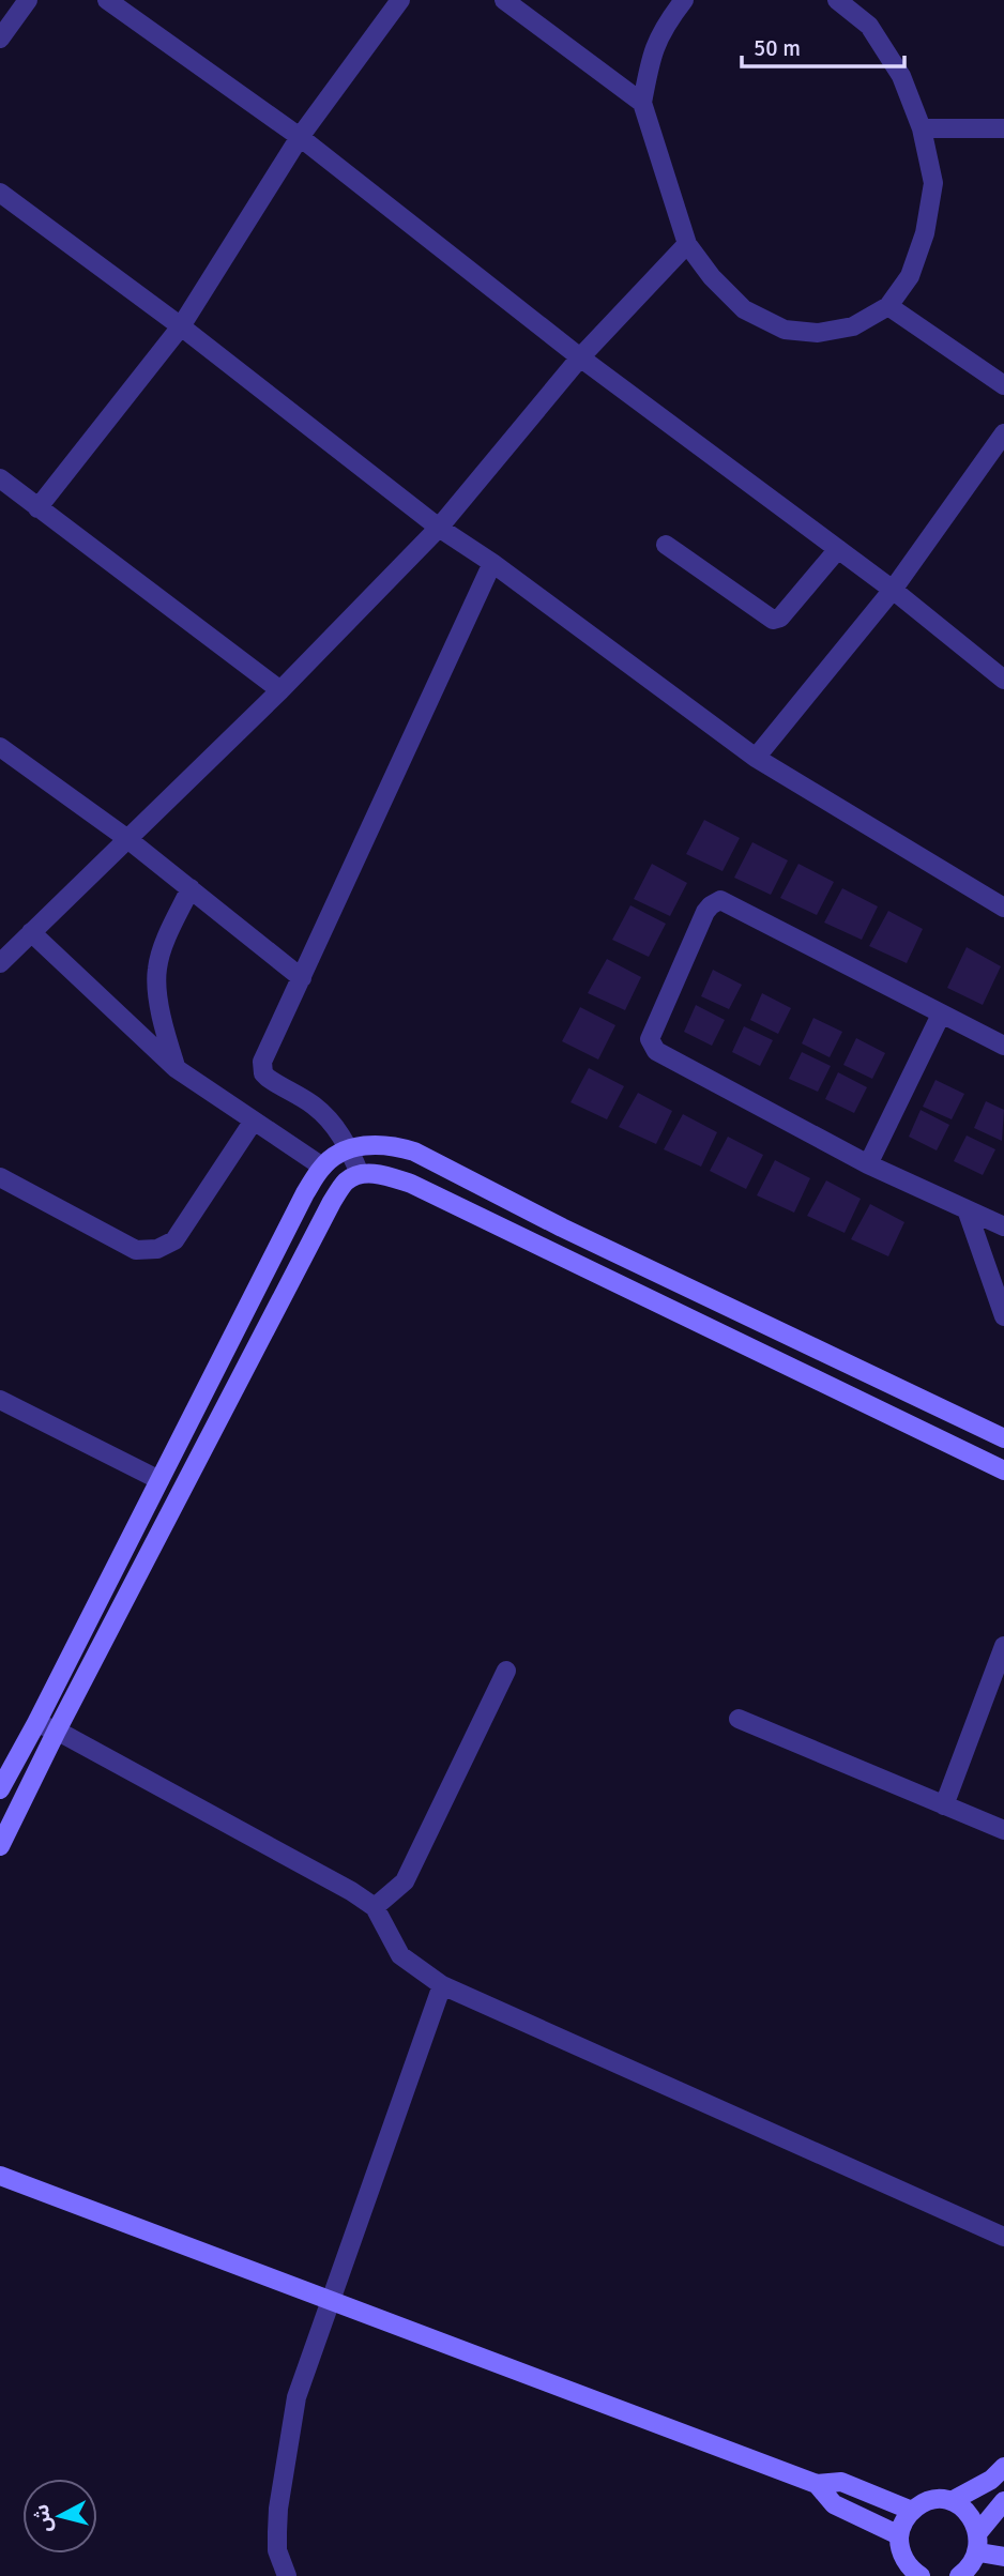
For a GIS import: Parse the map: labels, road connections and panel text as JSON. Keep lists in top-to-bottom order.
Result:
{
  "scale_bar": "50 m",
  "north": "left"
}
